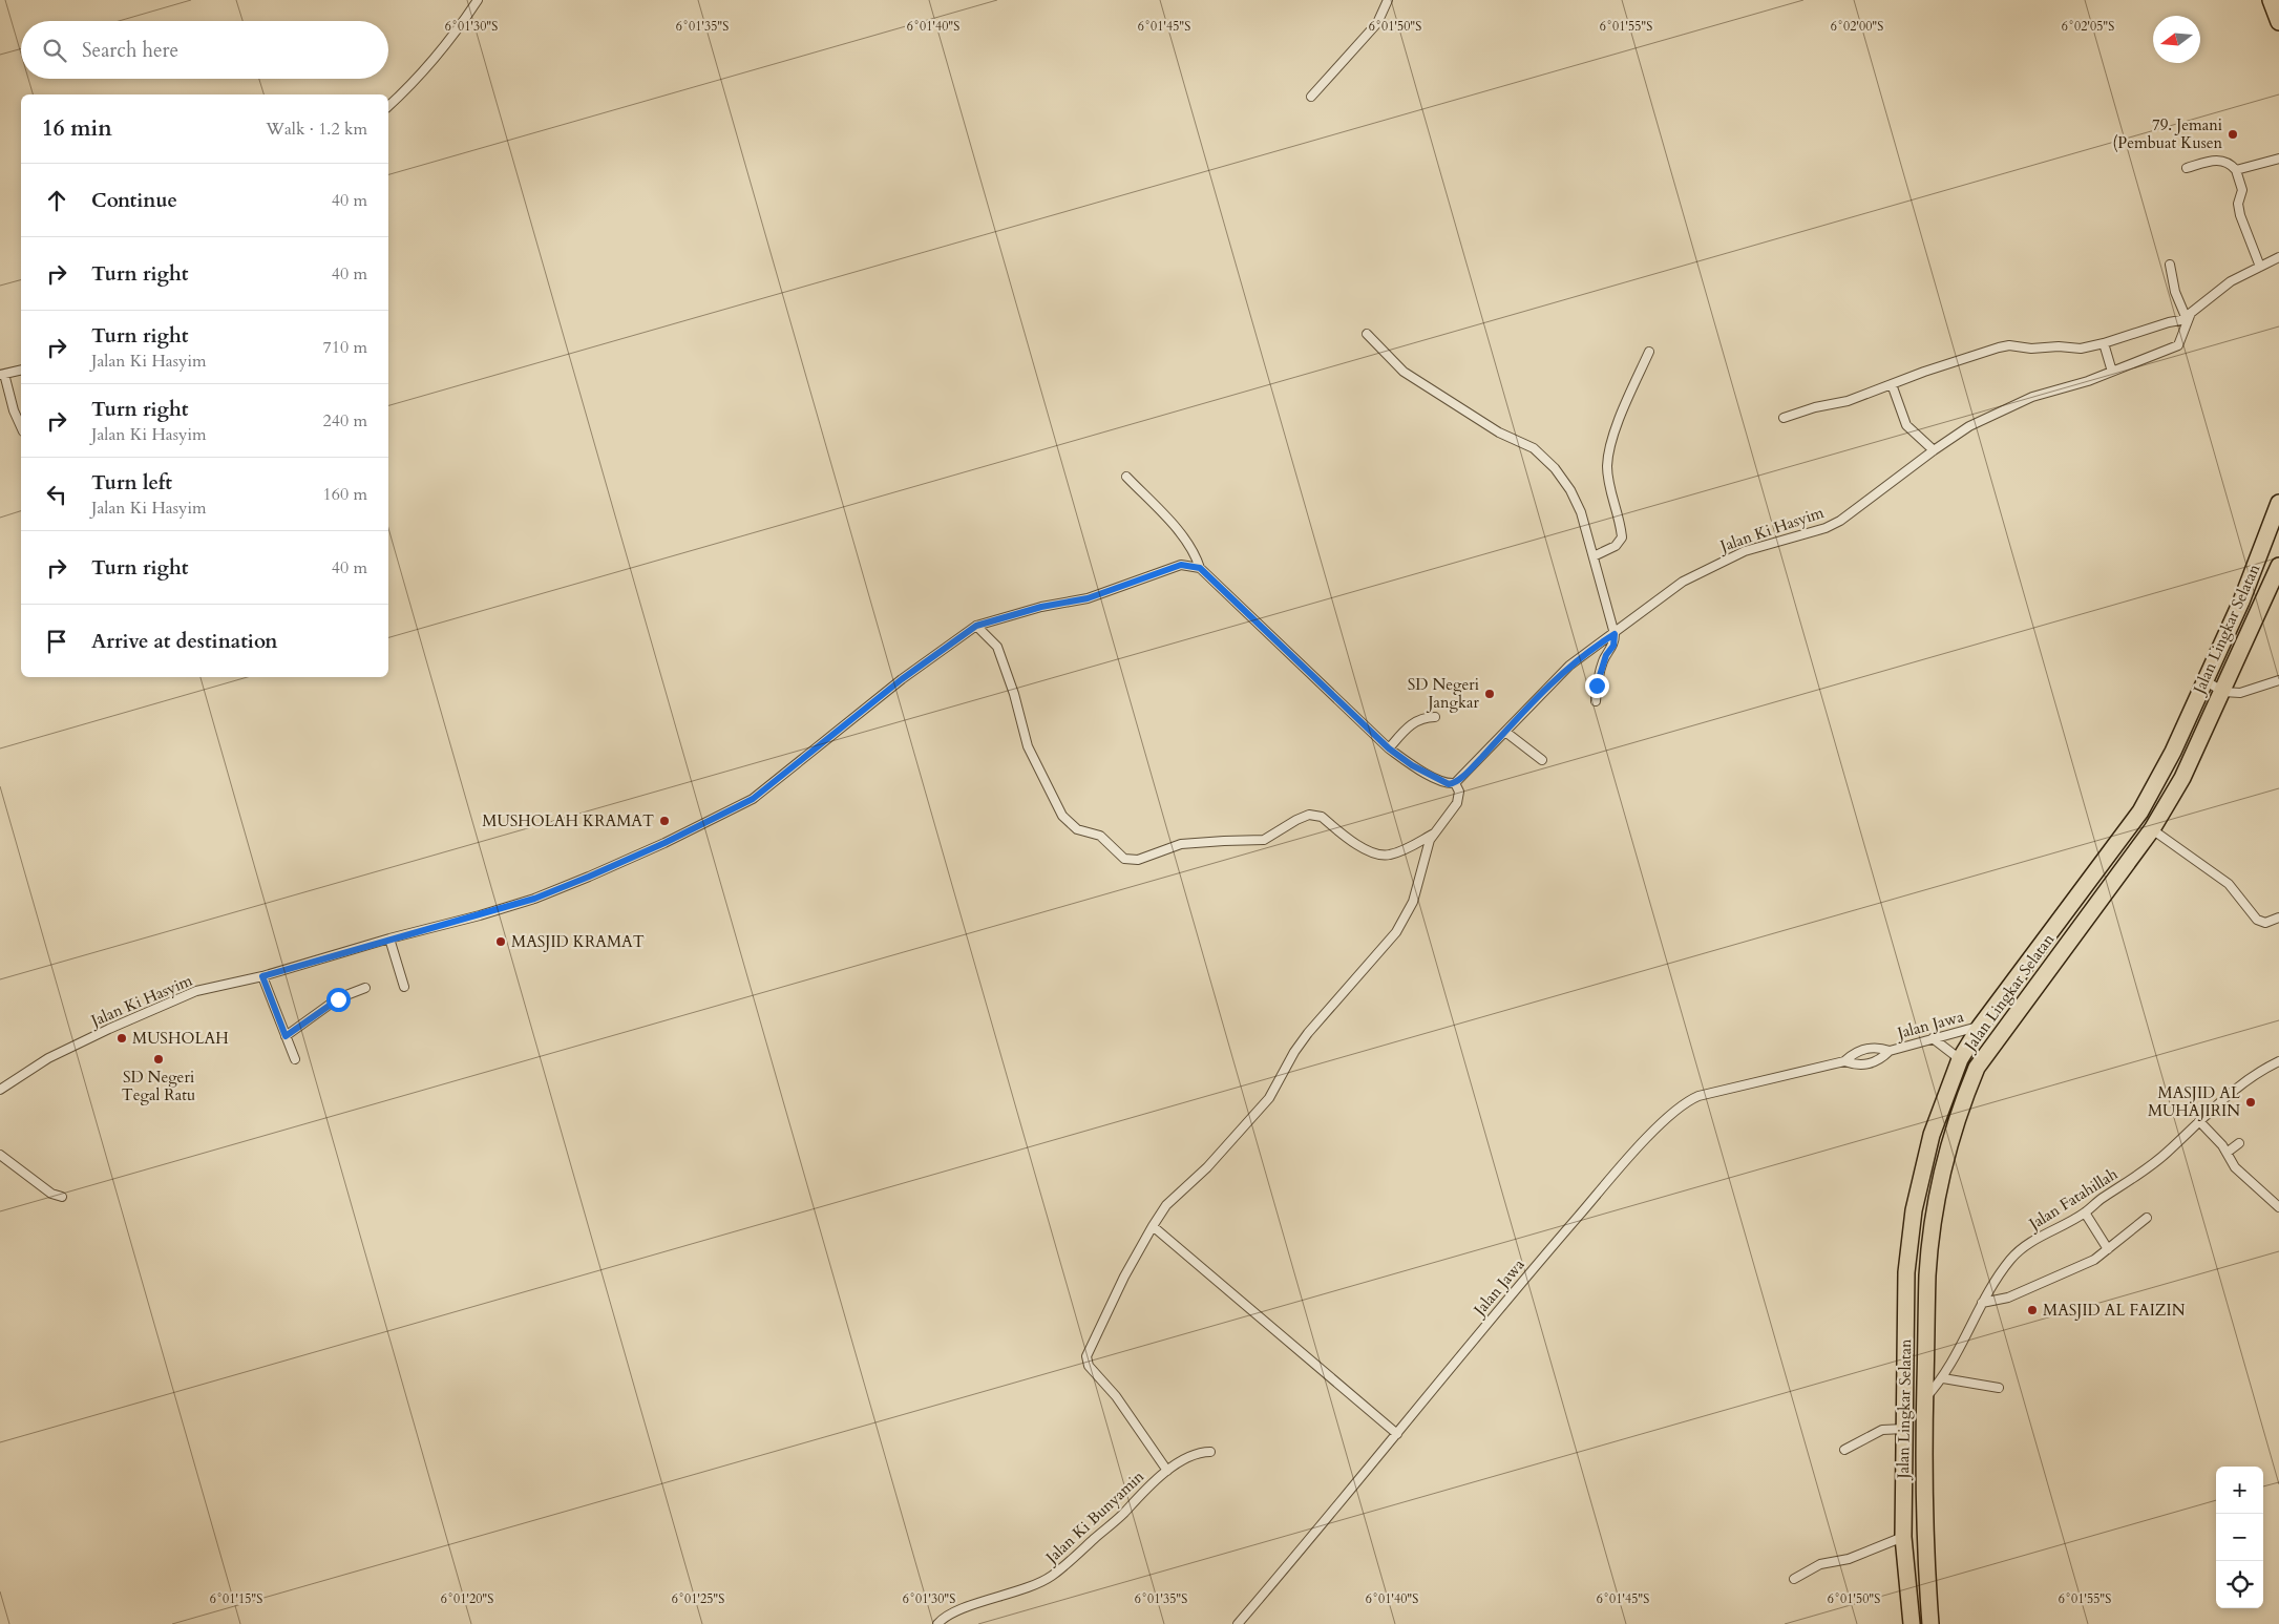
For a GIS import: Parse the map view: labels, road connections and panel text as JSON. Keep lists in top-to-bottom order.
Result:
{
  "streets": {
    "highway": ["Jalan Lingkar Selatan"],
    "street": [
      "Jalan Ki Hasyim",
      "Jalan Jawa",
      "Jalan Fatahillah",
      "Jalan Ki Bunyamin"
    ]
  },
  "crossings": [
    ["Jalan Lingkar Selatan", "Jalan Jawa"],
    ["Jalan Lingkar Selatan", "Jalan Fatahillah"]
  ],
  "places": [
    "79. Jemani (Pembuat Kusen",
    "SD Negeri Jangkar",
    "MUSHOLAH KRAMAT",
    "MASJID KRAMAT",
    "MUSHOLAH",
    "SD Negeri Tegal Ratu",
    "MASJID AL MUHAJIRIN",
    "MASJID AL FAIZIN"
  ],
  "north": "left",
  "page": {
    "search": "Search here",
    "heading": ["16 min", "Walk · 1.2 km"],
    "list": [
      ["Continue", "40 m"],
      ["Turn right", "40 m"],
      ["Turn right", "Jalan Ki Hasyim", "710 m"],
      ["Turn right", "Jalan Ki Hasyim", "240 m"],
      ["Turn left", "Jalan Ki Hasyim", "160 m"],
      ["Turn right", "40 m"],
      "Arrive at destination"
    ],
    "map_buttons": ["+", "−"]
  },
  "coordinates": [
    "6°01'30\"S",
    "6°01'35\"S",
    "6°01'40\"S",
    "6°01'45\"S",
    "6°01'50\"S",
    "6°01'55\"S",
    "6°02'00\"S",
    "6°02'05\"S",
    "6°01'15\"S",
    "6°01'20\"S",
    "6°01'25\"S"
  ]
}
